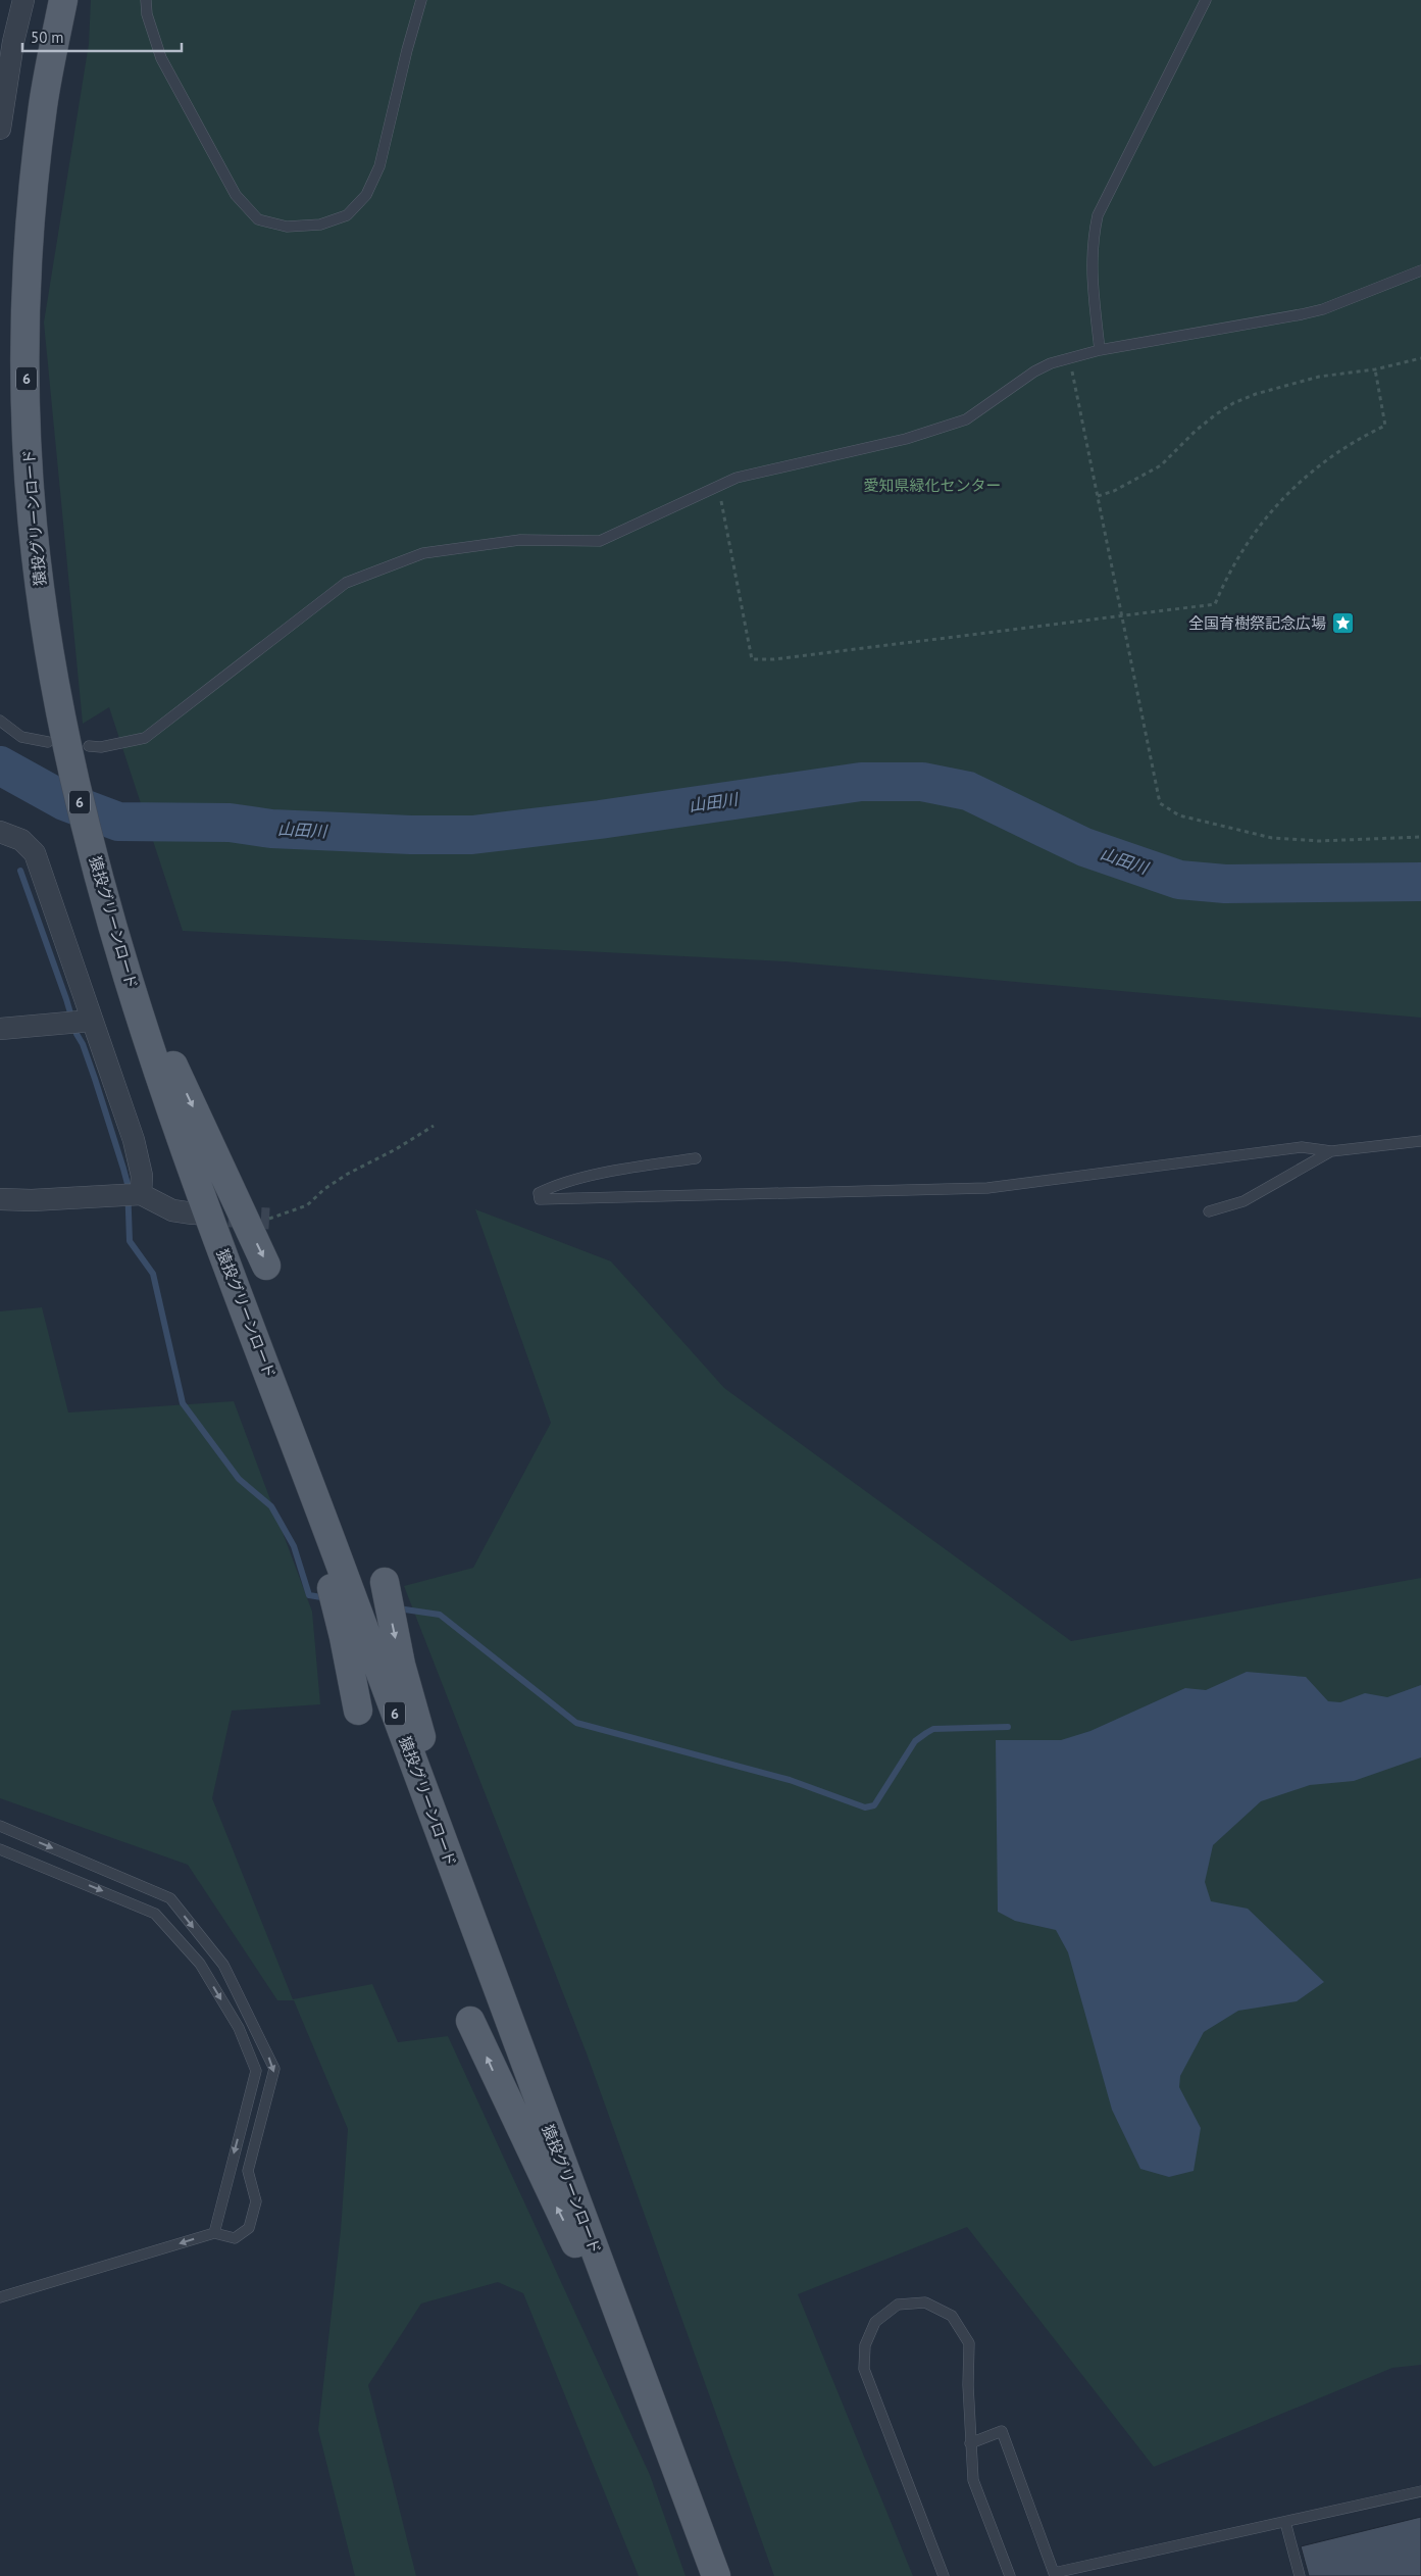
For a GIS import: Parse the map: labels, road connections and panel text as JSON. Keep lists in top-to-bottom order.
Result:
{
  "streets": {
    "main road": ["6", "猿投グリーンロード"]
  },
  "water": ["山田川"],
  "parks": ["愛知県緑化センター"],
  "places": {
    "place": ["全国育樹祭記念広場"]
  },
  "scale_bar": "50 m"
}
